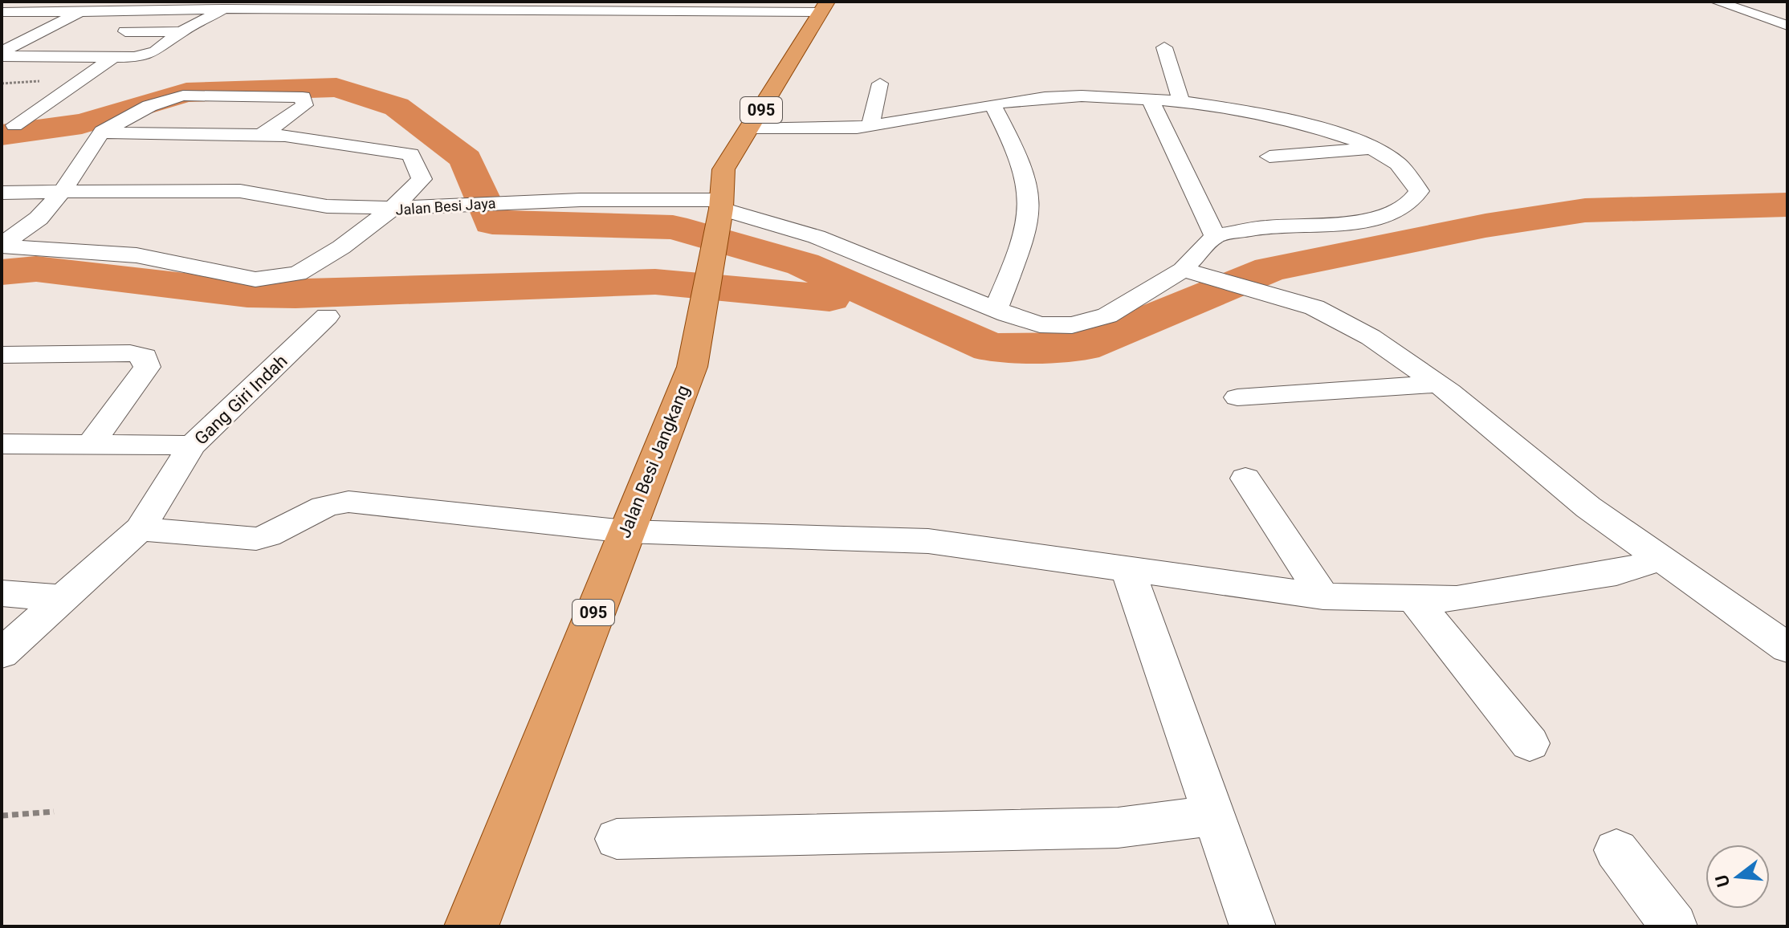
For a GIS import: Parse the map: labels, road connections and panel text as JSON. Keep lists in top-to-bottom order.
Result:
{
  "streets": {
    "main road": ["095", "Jalan Besi Jangkang"],
    "street": ["Jalan Besi Jaya", "Gang Giri Indah"]
  },
  "crossings": [
    ["Jalan Besi Jaya", "Jalan Besi Jangkang"]
  ],
  "north": "left"
}
